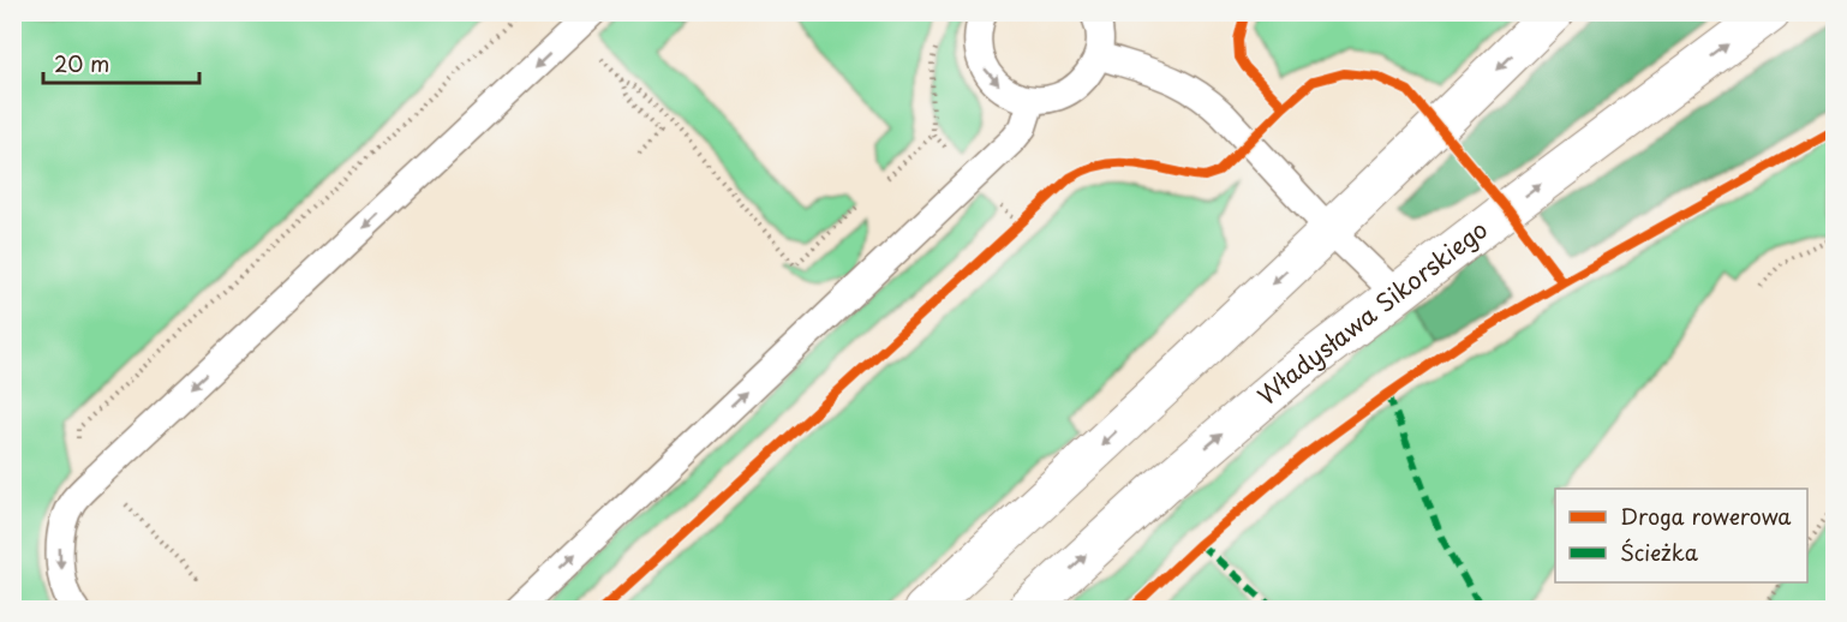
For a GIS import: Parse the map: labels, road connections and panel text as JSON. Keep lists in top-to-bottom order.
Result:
{
  "streets": {
    "street": ["Władysława Sikorskiego"]
  },
  "legend": ["Droga rowerowa", "Ścieżka"],
  "scale_bar": "20 m"
}
